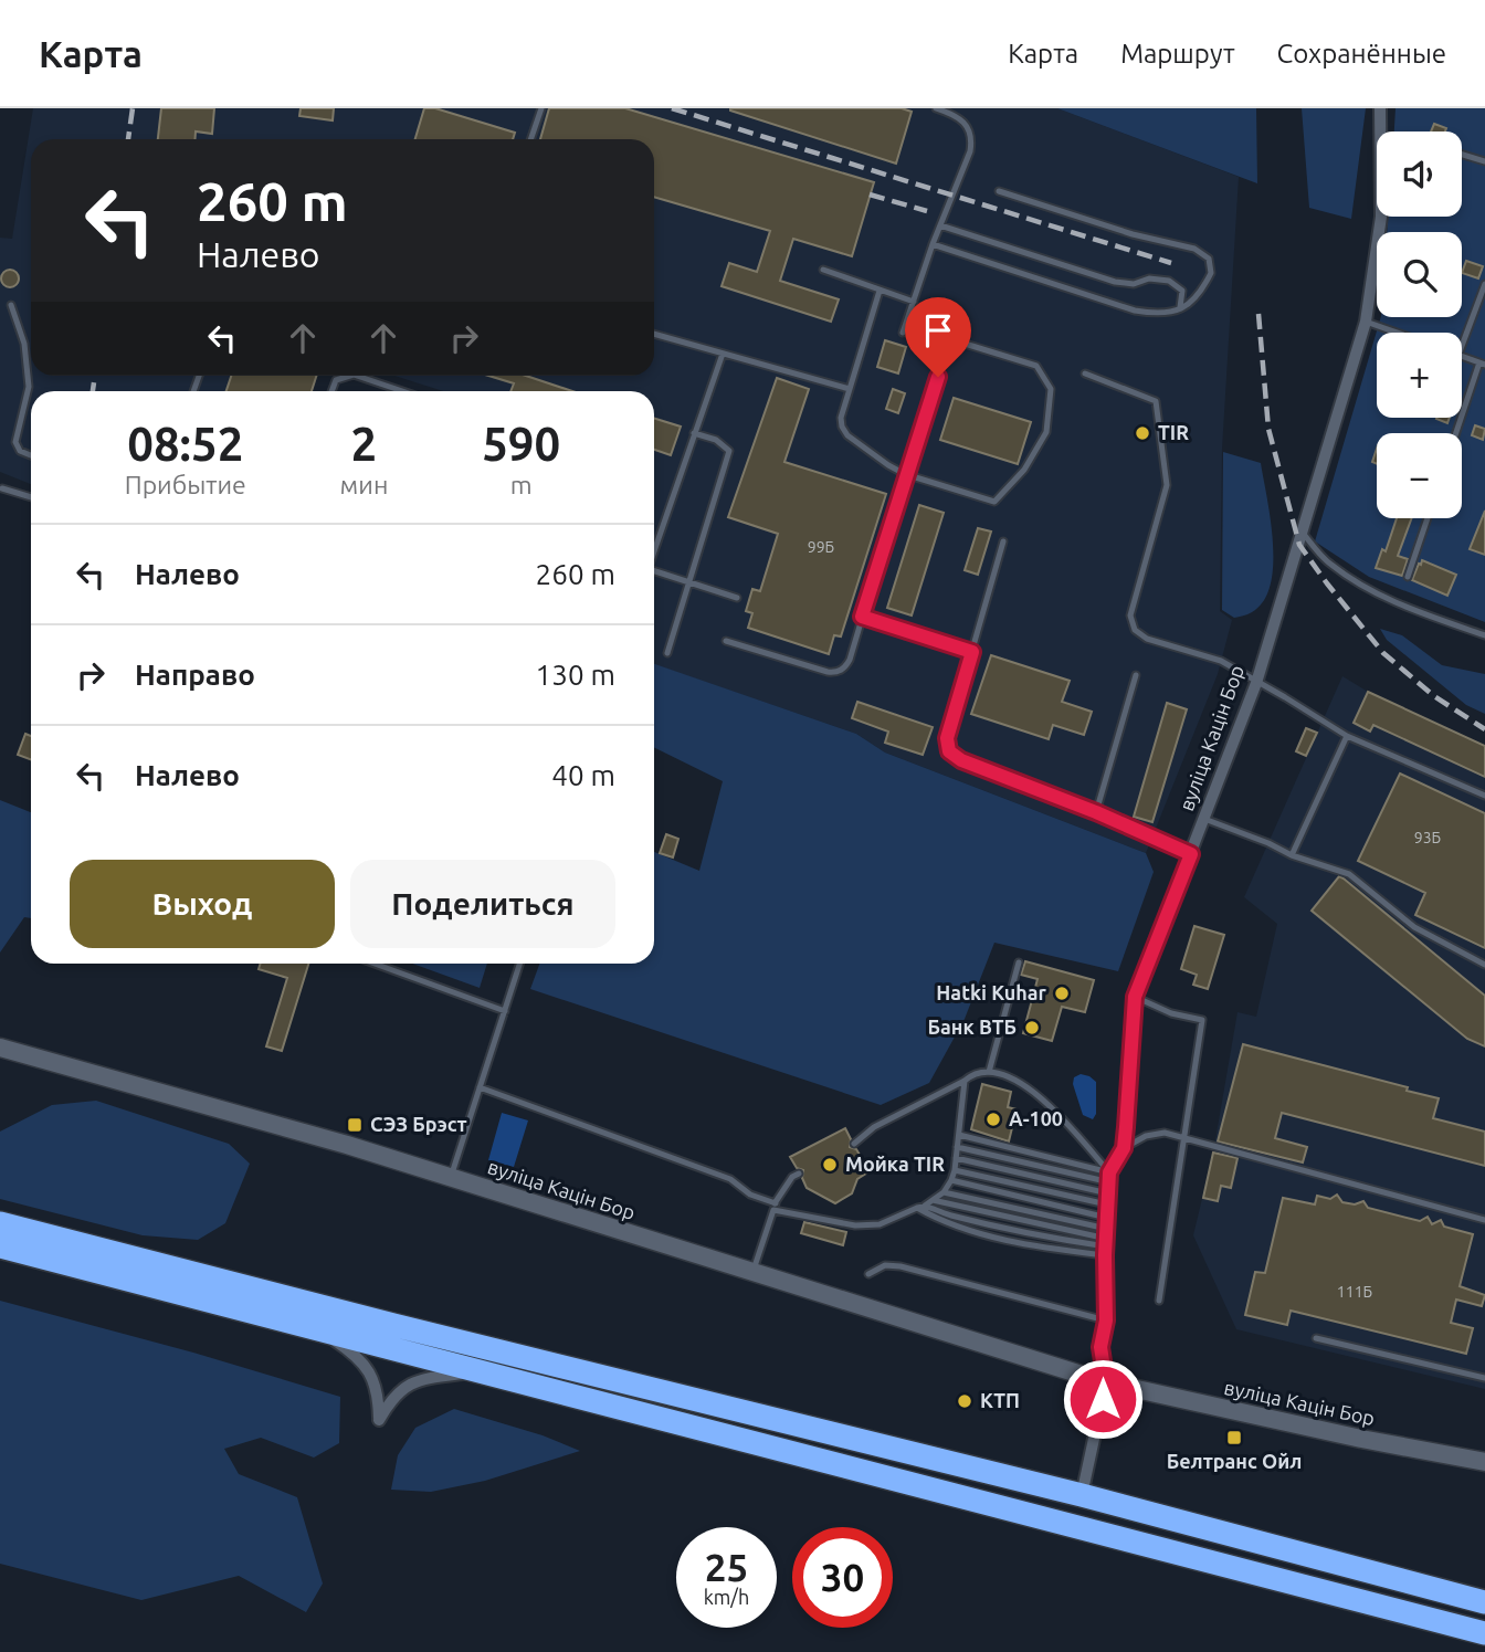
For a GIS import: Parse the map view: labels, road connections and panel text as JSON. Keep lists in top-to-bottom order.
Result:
{
  "streets": {
    "main road": ["вуліца Кацін Бор"]
  },
  "places": {
    "other": [
      "TIR",
      "Hatki Kuhar",
      "Банк ВТБ",
      "А-100",
      "Мойка TIR",
      "КТП"
    ],
    "transit": ["СЭЗ Брэст", "Белтранс Ойл"]
  },
  "house_numbers": ["99Б", "93Б", "111Б"],
  "page": {
    "header": "Карта",
    "nav": ["Карта", "Маршрут", "Сохранённые"],
    "map_buttons": ["+", "−"],
    "turn": ["260 m", "Налево"],
    "eta": [
      "08:52",
      "Прибытие",
      "2",
      "мин",
      "590",
      "m"
    ],
    "list": [
      {
        "name": "Налево",
        "value": "260 m"
      },
      {
        "name": "Направо",
        "value": "130 m"
      },
      {
        "name": "Налево",
        "value": "40 m"
      }
    ],
    "buttons": ["Выход", "Поделиться"],
    "speed": "25 km/h",
    "limit": "30"
  }
}
